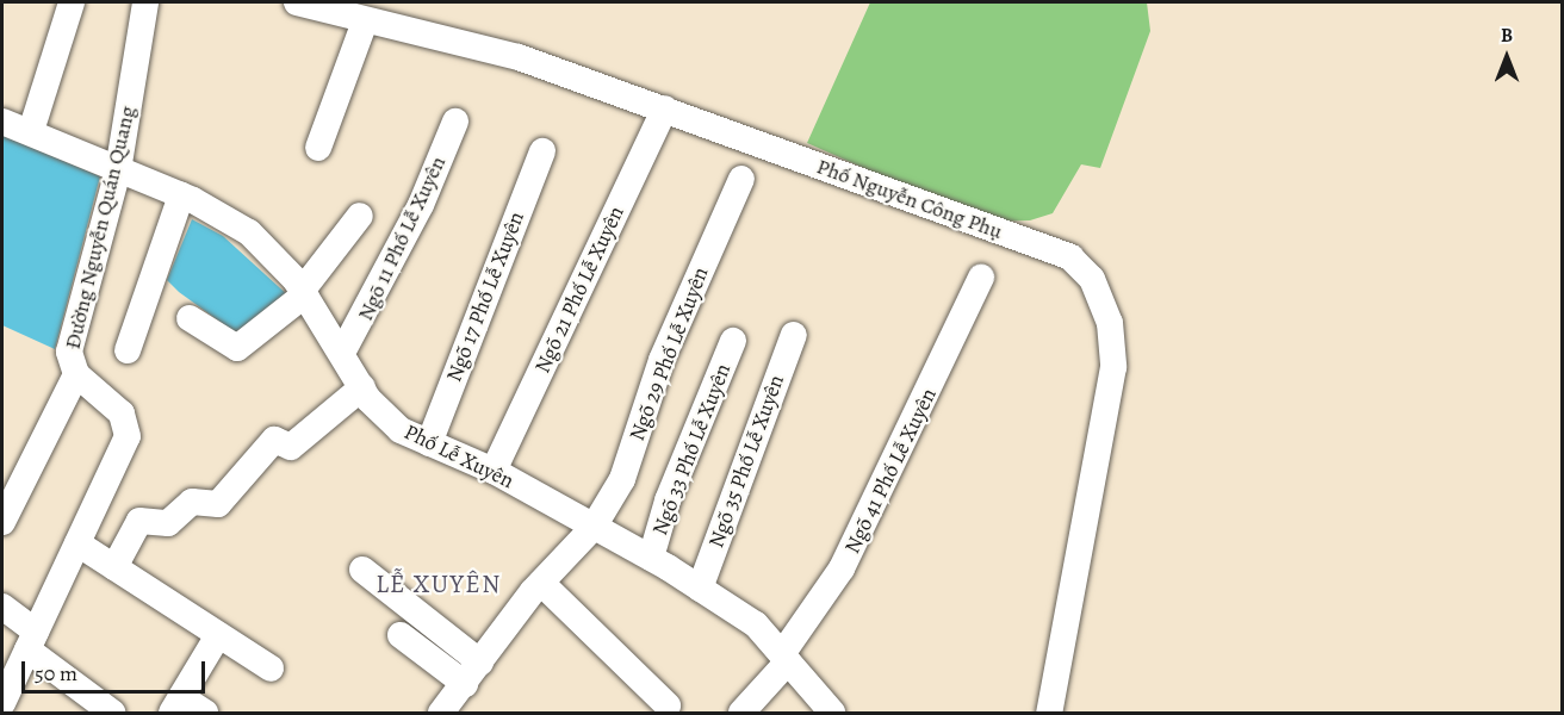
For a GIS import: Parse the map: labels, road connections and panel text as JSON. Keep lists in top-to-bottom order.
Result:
{
  "streets": {
    "street": [
      "Phố Nguyễn Công Phụ",
      "Đường Nguyễn Quán Quang",
      "Ngõ 11 Phố Lễ Xuyên",
      "Ngõ 21 Phố Lễ Xuyên",
      "Ngõ 17 Phố Lễ Xuyên",
      "Ngõ 29 Phố Lễ Xuyên",
      "Ngõ 33 Phố Lễ Xuyên",
      "Phố Lễ Xuyên",
      "Ngõ 35 Phố Lễ Xuyên",
      "Ngõ 41 Phố Lễ Xuyên"
    ]
  },
  "crossings": [
    ["Phố Nguyễn Công Phụ", "Ngõ 21 Phố Lễ Xuyên"],
    ["Đường Nguyễn Quán Quang", "Phố Lễ Xuyên"],
    ["Ngõ 11 Phố Lễ Xuyên", "Phố Lễ Xuyên"],
    ["Ngõ 21 Phố Lễ Xuyên", "Phố Lễ Xuyên"],
    ["Ngõ 17 Phố Lễ Xuyên", "Phố Lễ Xuyên"],
    ["Ngõ 29 Phố Lễ Xuyên", "Phố Lễ Xuyên"],
    ["Ngõ 33 Phố Lễ Xuyên", "Phố Lễ Xuyên"],
    ["Phố Lễ Xuyên", "Ngõ 35 Phố Lễ Xuyên"],
    ["Phố Lễ Xuyên", "Ngõ 41 Phố Lễ Xuyên"]
  ],
  "districts": ["LỄ XUYÊN"],
  "scale_bar": "50 m",
  "north": "top"
}
